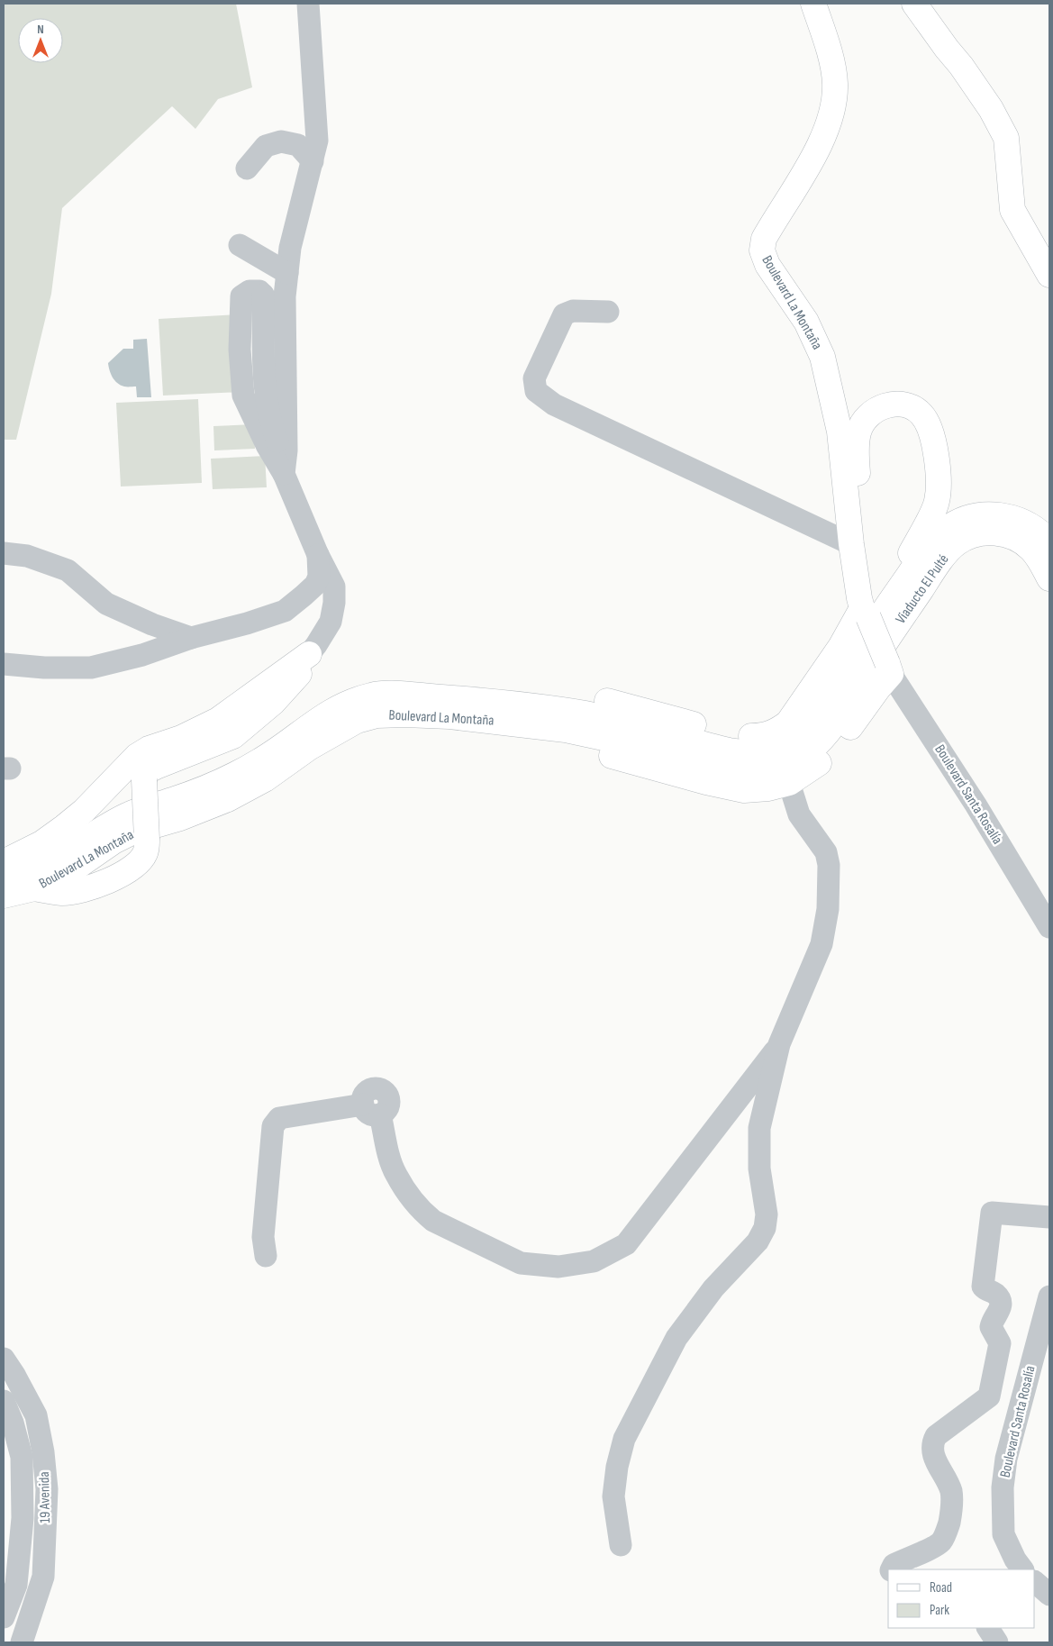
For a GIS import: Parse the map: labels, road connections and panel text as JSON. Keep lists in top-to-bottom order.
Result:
{
  "streets": {
    "main road": ["Boulevard La Montaña", "Viaducto El Pulté"],
    "street": ["Boulevard Santa Rosalía", "19 Avenida"]
  },
  "crossings": [
    ["Boulevard La Montaña", "Viaducto El Pulté"],
    ["Boulevard La Montaña", "Boulevard Santa Rosalía"],
    ["Viaducto El Pulté", "Boulevard Santa Rosalía"]
  ],
  "legend": ["Road", "Park"],
  "north": "top"
}
